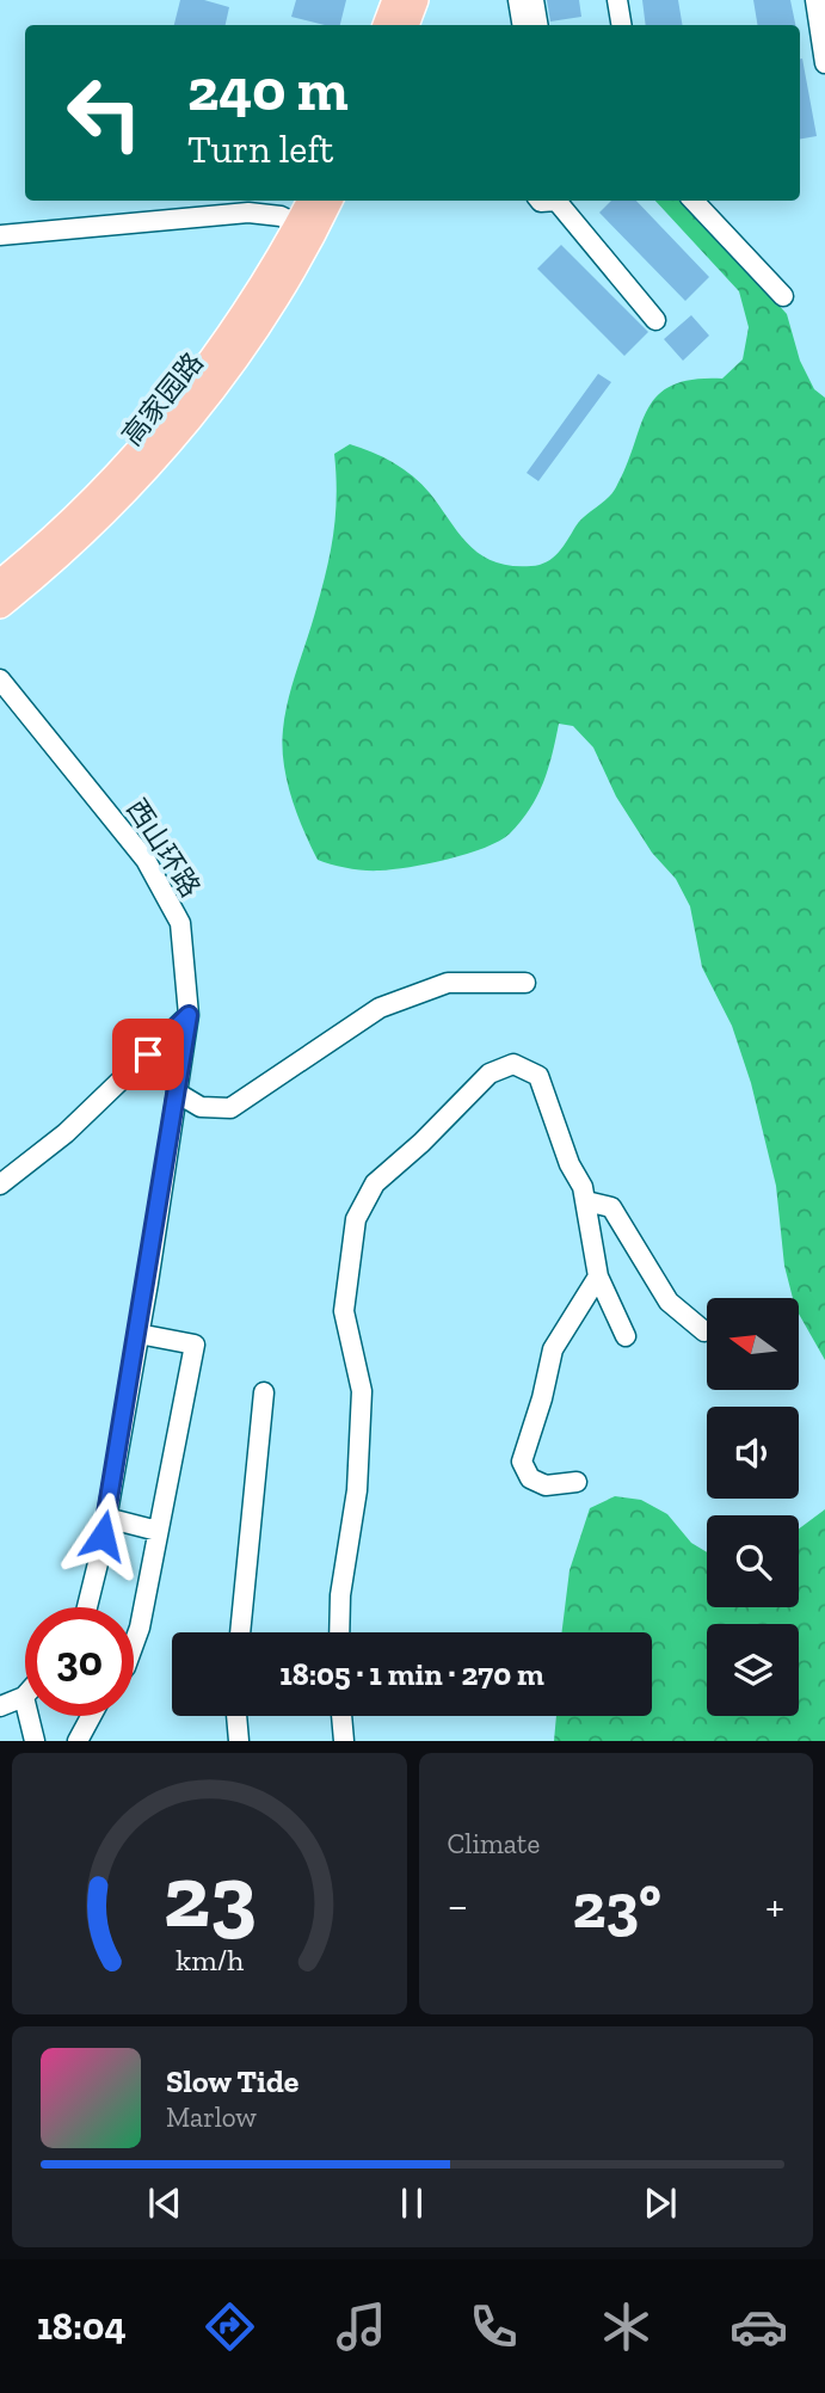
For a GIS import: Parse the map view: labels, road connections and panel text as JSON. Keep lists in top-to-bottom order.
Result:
{
  "streets": {
    "main road": ["高家园路"],
    "street": ["西山环路"]
  },
  "north": "left",
  "page": {
    "turn": ["240 m", "Turn left"],
    "limit": "30",
    "trip": "18:05 · 1 min · 270 m",
    "tile": "Climate",
    "heat": ["−", "23°", "+"],
    "song": ["Slow Tide", "Marlow"],
    "tabs": "18:04",
    "gauge": ["23", "km/h"]
  }
}
